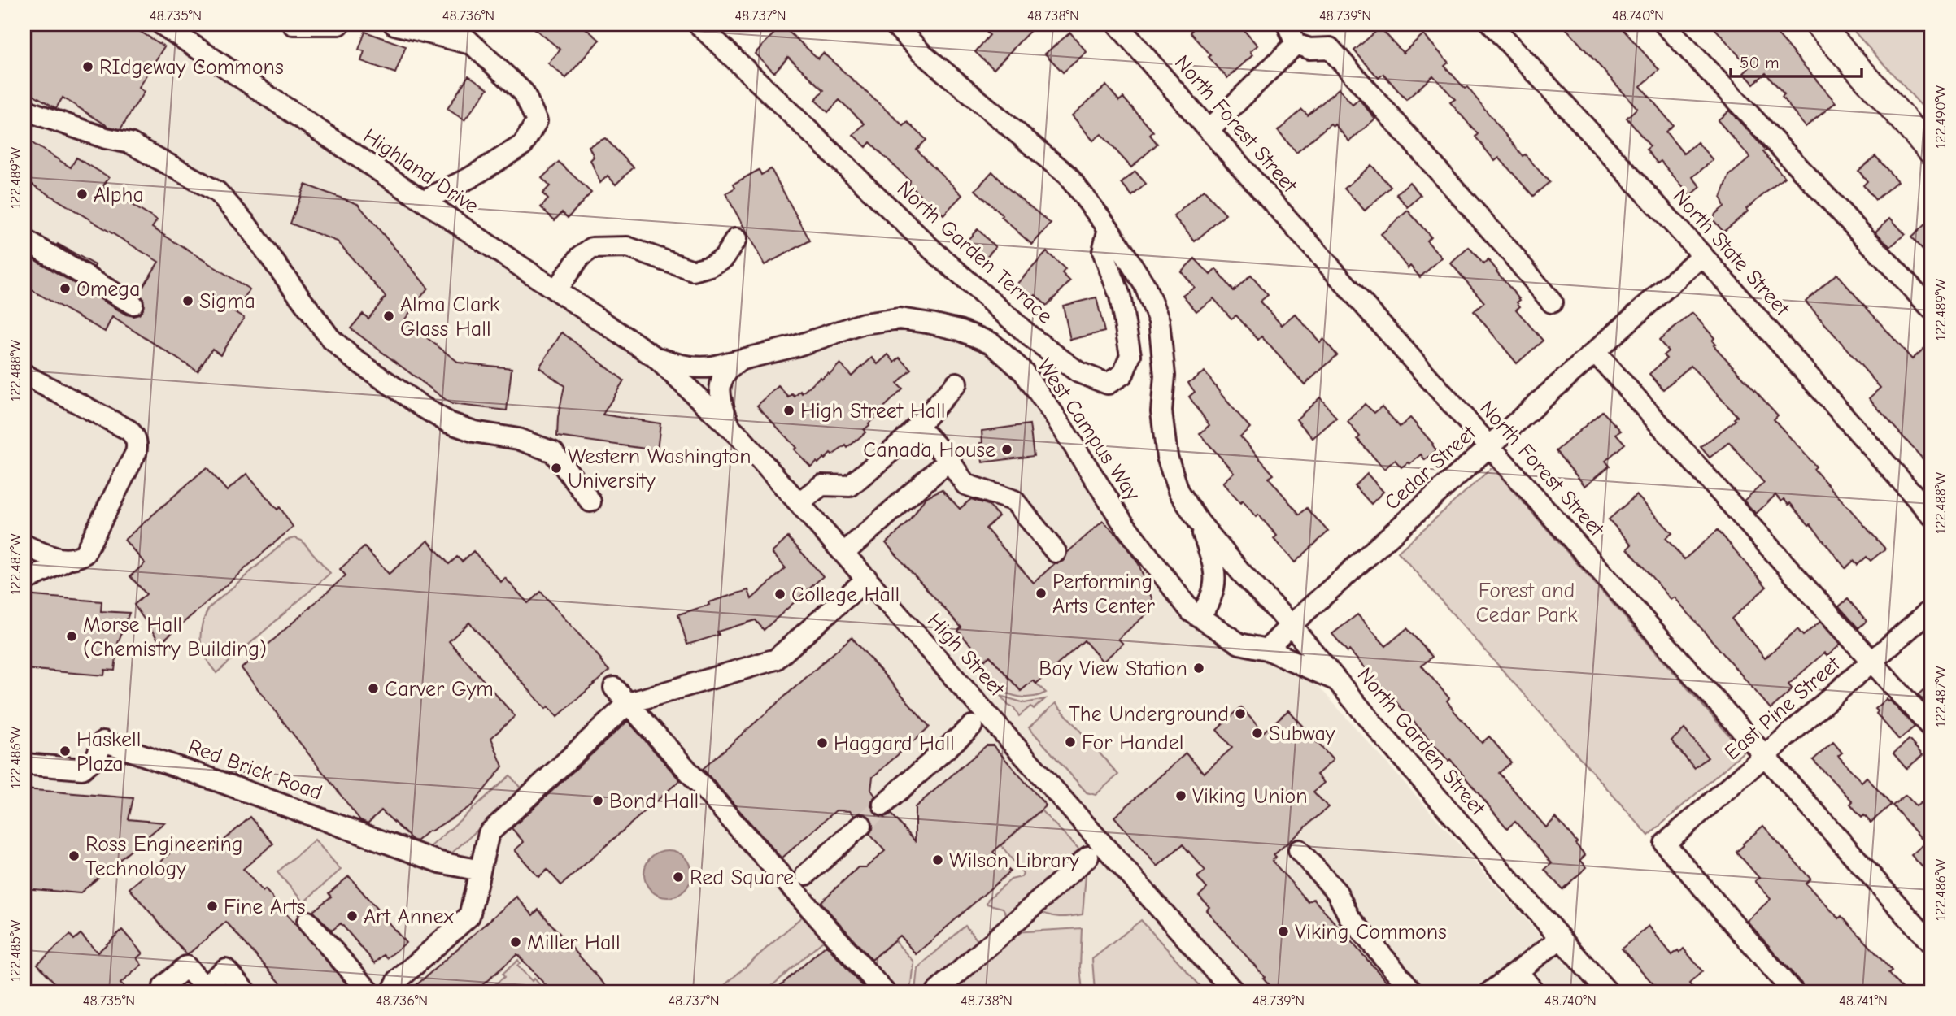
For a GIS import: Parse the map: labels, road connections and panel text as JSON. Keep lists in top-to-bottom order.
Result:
{
  "streets": {
    "street": [
      "North Forest Street",
      "Highland Drive",
      "North Garden Terrace",
      "North State Street",
      "West Campus Way",
      "Cedar Street",
      "High Street",
      "East Pine Street",
      "North Garden Street",
      "Red Brick Road"
    ]
  },
  "crossings": [
    ["North Forest Street", "Cedar Street"],
    ["North Forest Street", "East Pine Street"],
    ["Highland Drive", "West Campus Way"],
    ["Highland Drive", "High Street"],
    ["North Garden Terrace", "North Garden Street"],
    ["North State Street", "Cedar Street"],
    ["West Campus Way", "Cedar Street"],
    ["West Campus Way", "High Street"],
    ["West Campus Way", "North Garden Street"],
    ["Cedar Street", "North Garden Street"]
  ],
  "parks": ["Forest and Cedar Park"],
  "places": [
    "RIdgeway Commons",
    "Alpha",
    "Omega",
    "Sigma",
    "Alma Clark Glass Hall",
    "High Street Hall",
    "Canada House",
    "Western Washington University",
    "Performing Arts Center",
    "College Hall",
    "Morse Hall (Chemistry Building)",
    "Bay View Station",
    "Carver Gym",
    "The Underground",
    "Subway",
    "For Handel",
    "Haggard Hall",
    "Haskell Plaza",
    "Viking Union",
    "Bond Hall",
    "Ross Engineering Technology",
    "Wilson Library",
    "Red Square",
    "Fine Arts",
    "Art Annex",
    "Viking Commons",
    "Miller Hall"
  ],
  "scale_bar": "50 m",
  "coordinates": [
    "48.735°N",
    "48.736°N",
    "48.737°N",
    "48.738°N",
    "48.739°N",
    "48.740°N",
    "122.490°W",
    "122.489°W",
    "122.488°W",
    "122.487°W",
    "122.486°W",
    "122.485°W",
    "48.741°N"
  ]
}
